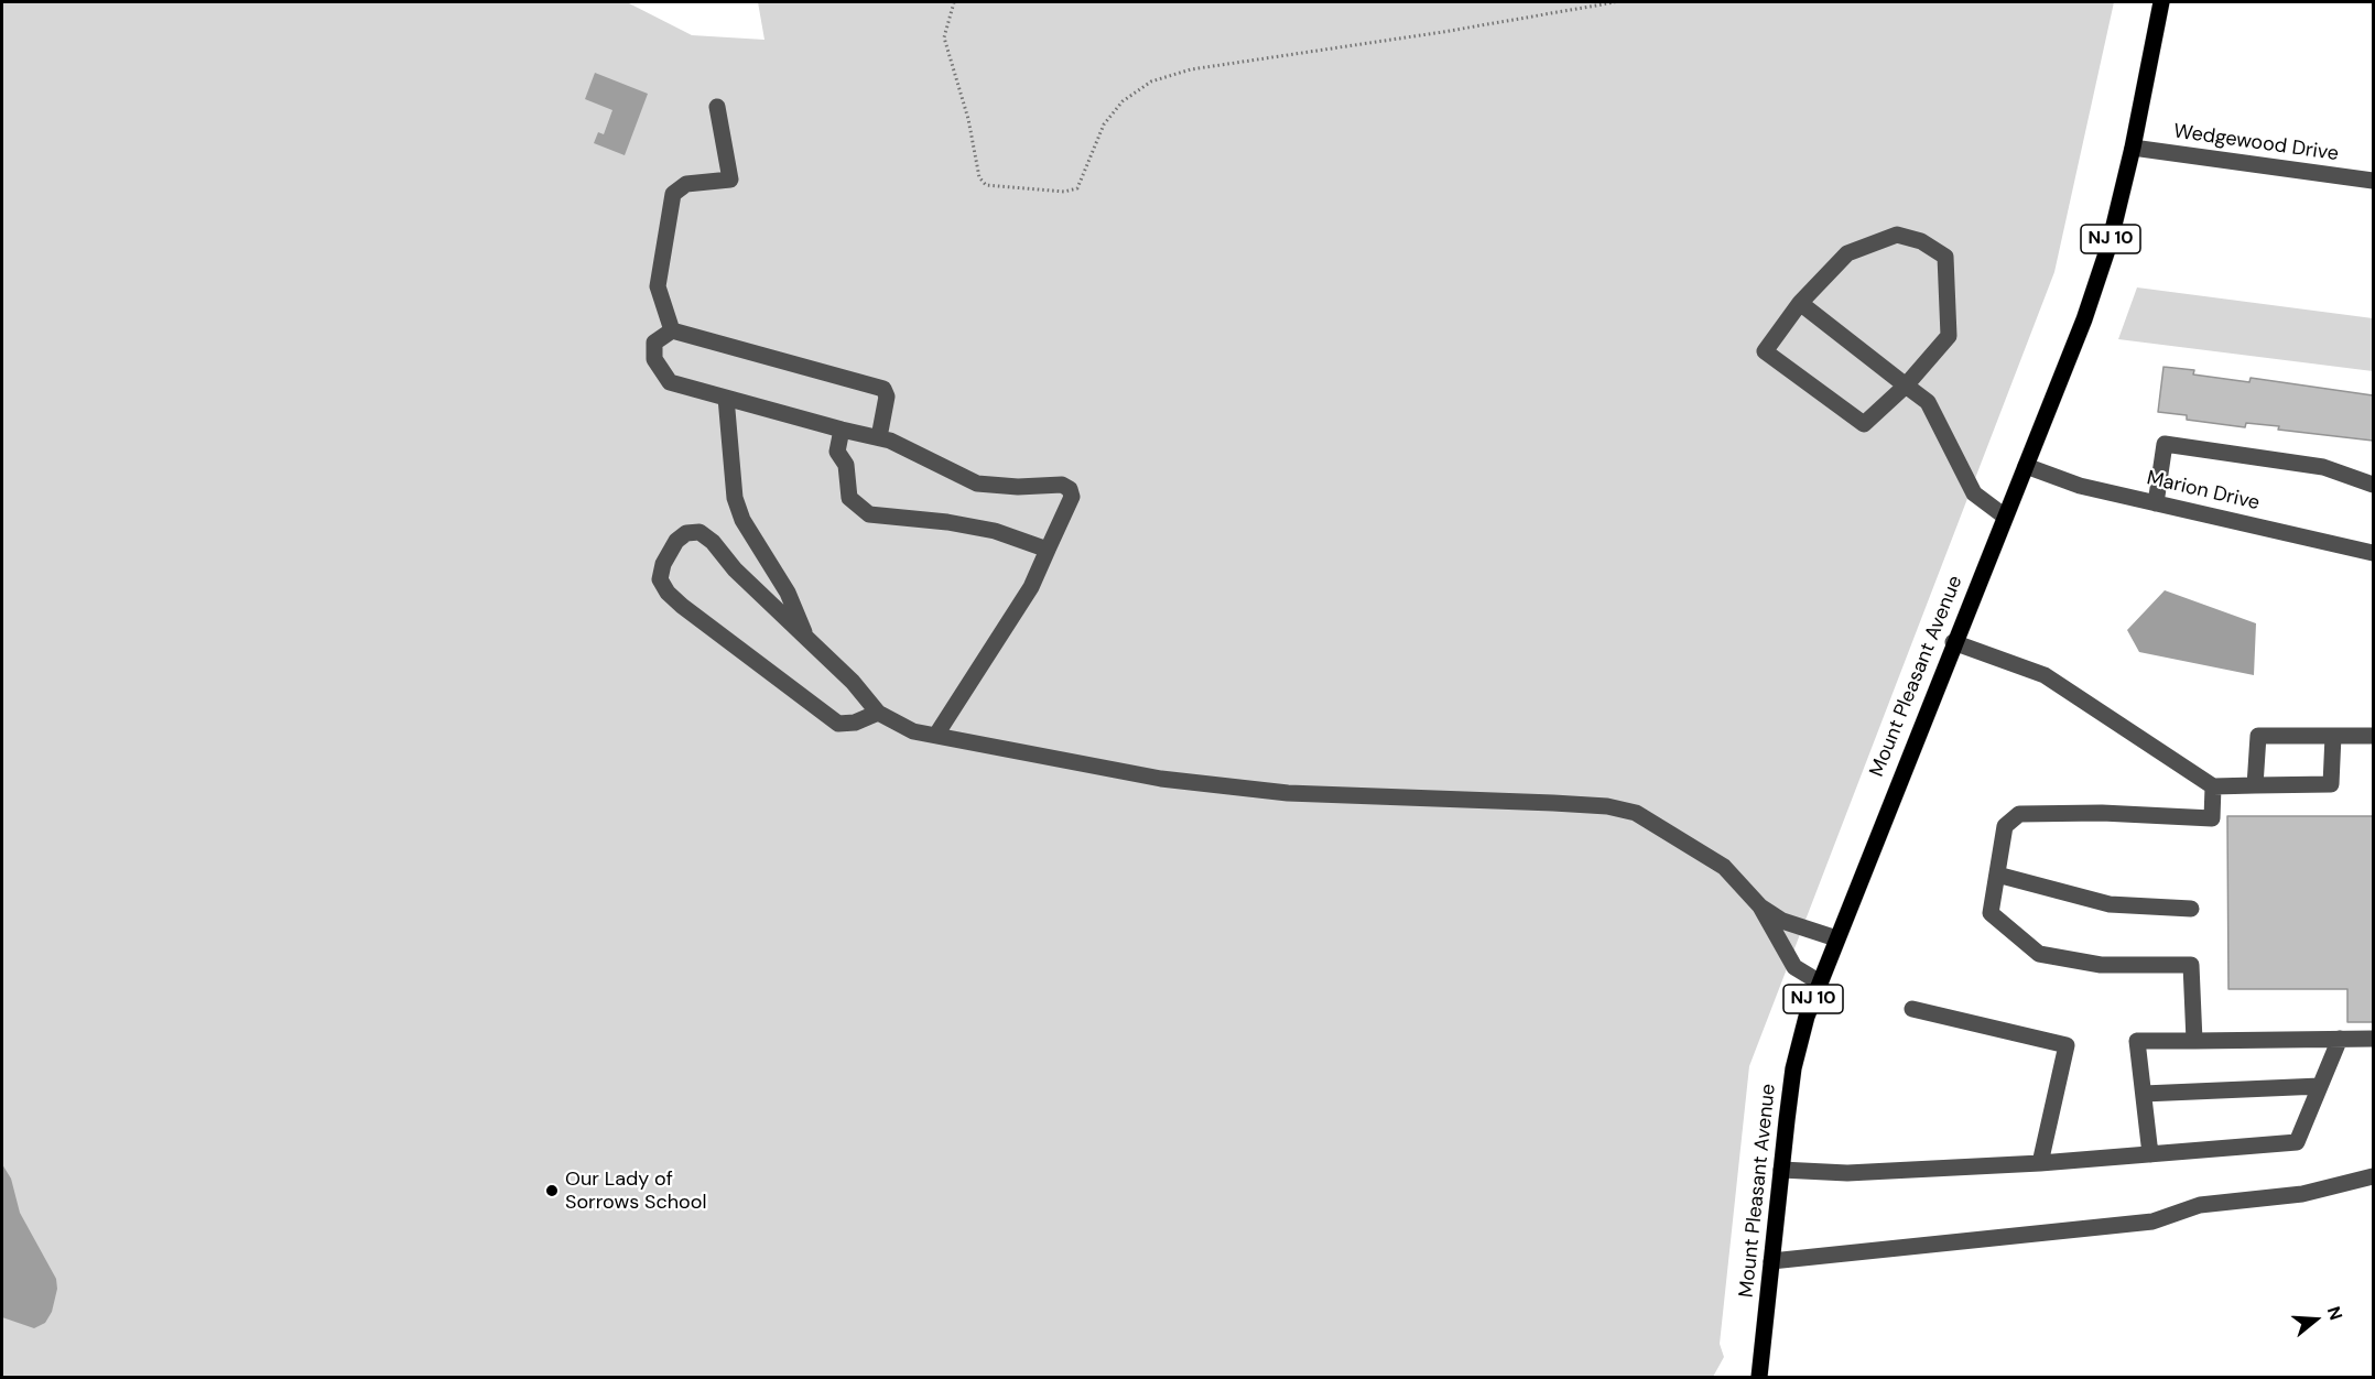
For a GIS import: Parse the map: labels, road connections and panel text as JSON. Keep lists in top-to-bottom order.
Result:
{
  "streets": {
    "main road": ["NJ 10", "Mount Pleasant Avenue"],
    "street": ["Wedgewood Drive", "Marion Drive"]
  },
  "crossings": [
    ["Wedgewood Drive", "Mount Pleasant Avenue"],
    ["Marion Drive", "Mount Pleasant Avenue"]
  ],
  "places": ["Our Lady of Sorrows School"],
  "north": "right"
}
